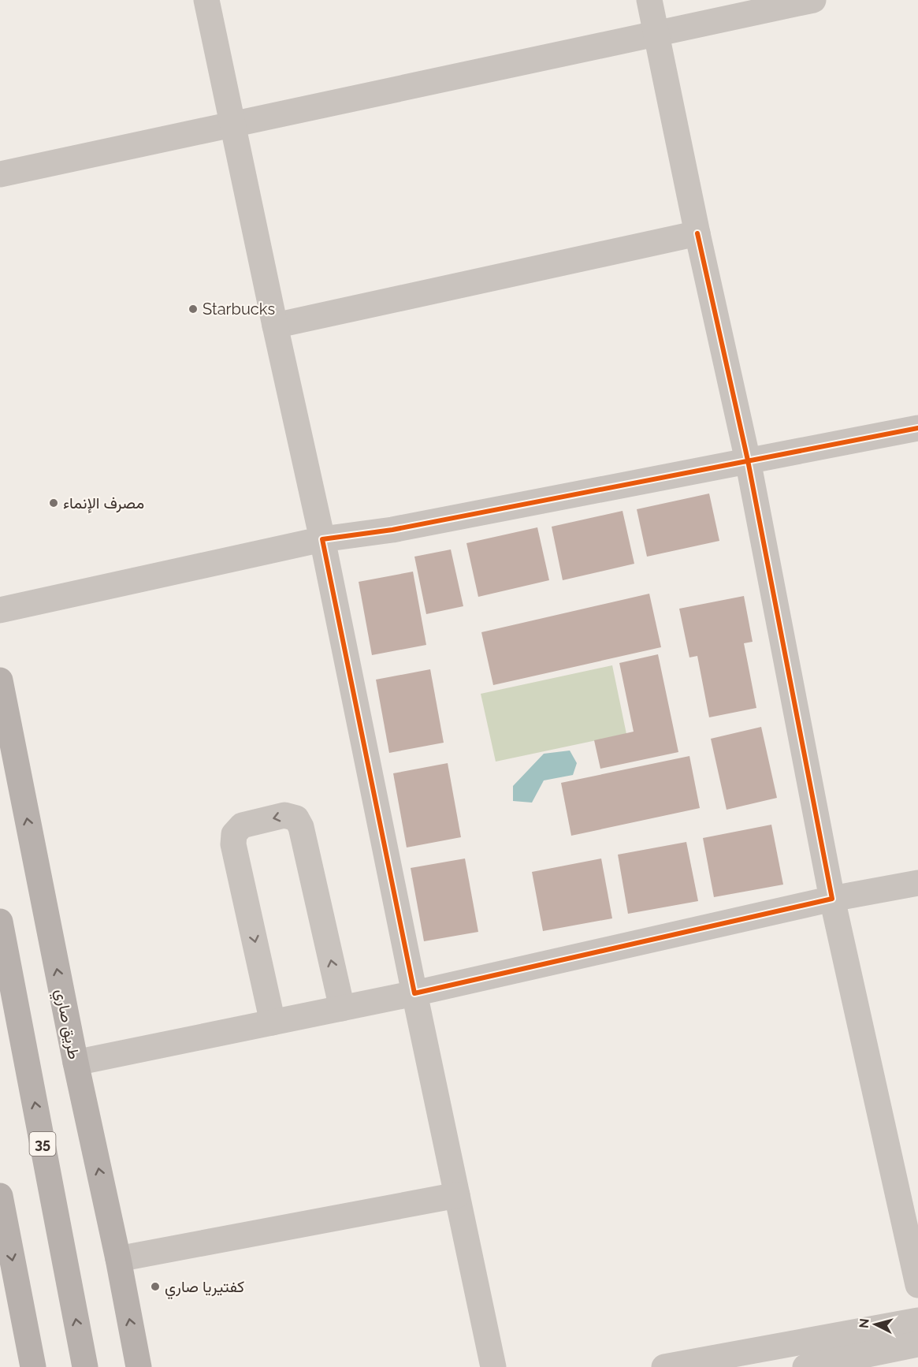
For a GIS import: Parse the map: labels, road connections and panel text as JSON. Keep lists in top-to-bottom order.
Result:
{
  "streets": {
    "main road": ["طريق صاري", "35"]
  },
  "places": ["Starbucks", "مصرف الإنماء", "كفتيريا صاري"],
  "north": "left"
}
